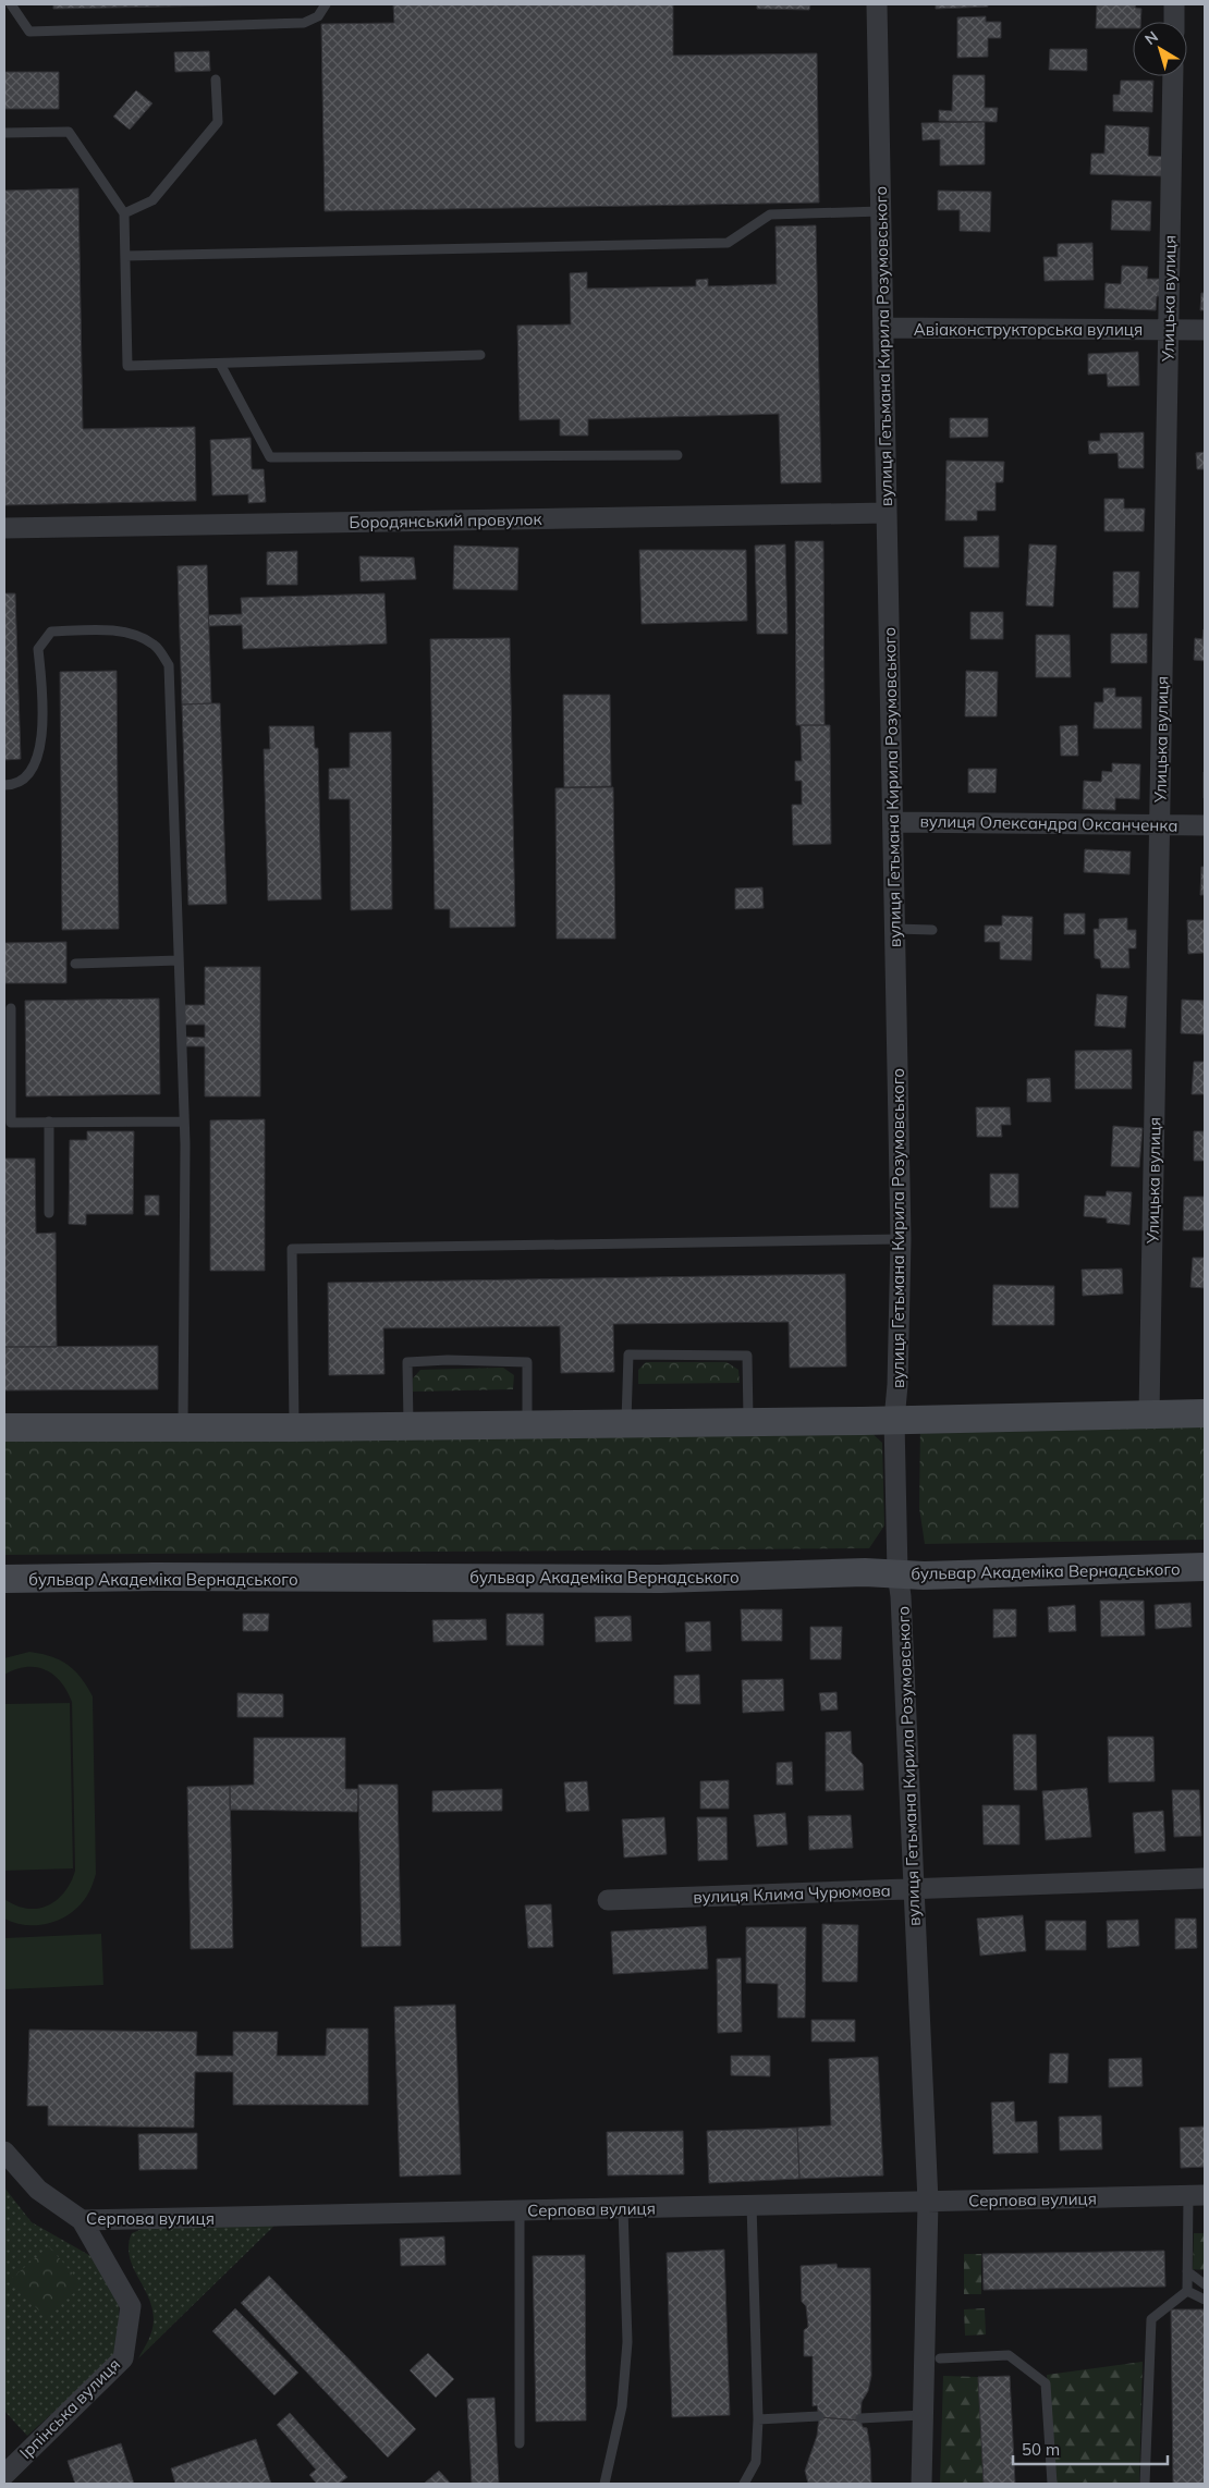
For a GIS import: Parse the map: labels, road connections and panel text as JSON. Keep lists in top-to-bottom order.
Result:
{
  "streets": {
    "main road": ["бульвар Академіка Вернадського"],
    "street": [
      "Улицька вулиця",
      "Авіаконструкторська вулиця",
      "вулиця Гетьмана Кирила Розумовського",
      "Бородянський провулок",
      "вулиця Олександра Оксанченка",
      "вулиця Клима Чурюмова",
      "Серпова вулиця",
      "Ірпінська вулиця"
    ]
  },
  "crossings": [
    ["Улицька вулиця", "Авіаконструкторська вулиця"],
    ["Улицька вулиця", "вулиця Олександра Оксанченка"],
    ["Авіаконструкторська вулиця", "вулиця Гетьмана Кирила Розумовського"],
    ["вулиця Гетьмана Кирила Розумовського", "Бородянський провулок"],
    ["вулиця Гетьмана Кирила Розумовського", "вулиця Олександра Оксанченка"],
    ["вулиця Гетьмана Кирила Розумовського", "бульвар Академіка Вернадського"],
    ["вулиця Гетьмана Кирила Розумовського", "вулиця Клима Чурюмова"],
    ["вулиця Гетьмана Кирила Розумовського", "Серпова вулиця"],
    ["Серпова вулиця", "Ірпінська вулиця"]
  ],
  "scale_bar": "50 m",
  "north": "top left"
}
